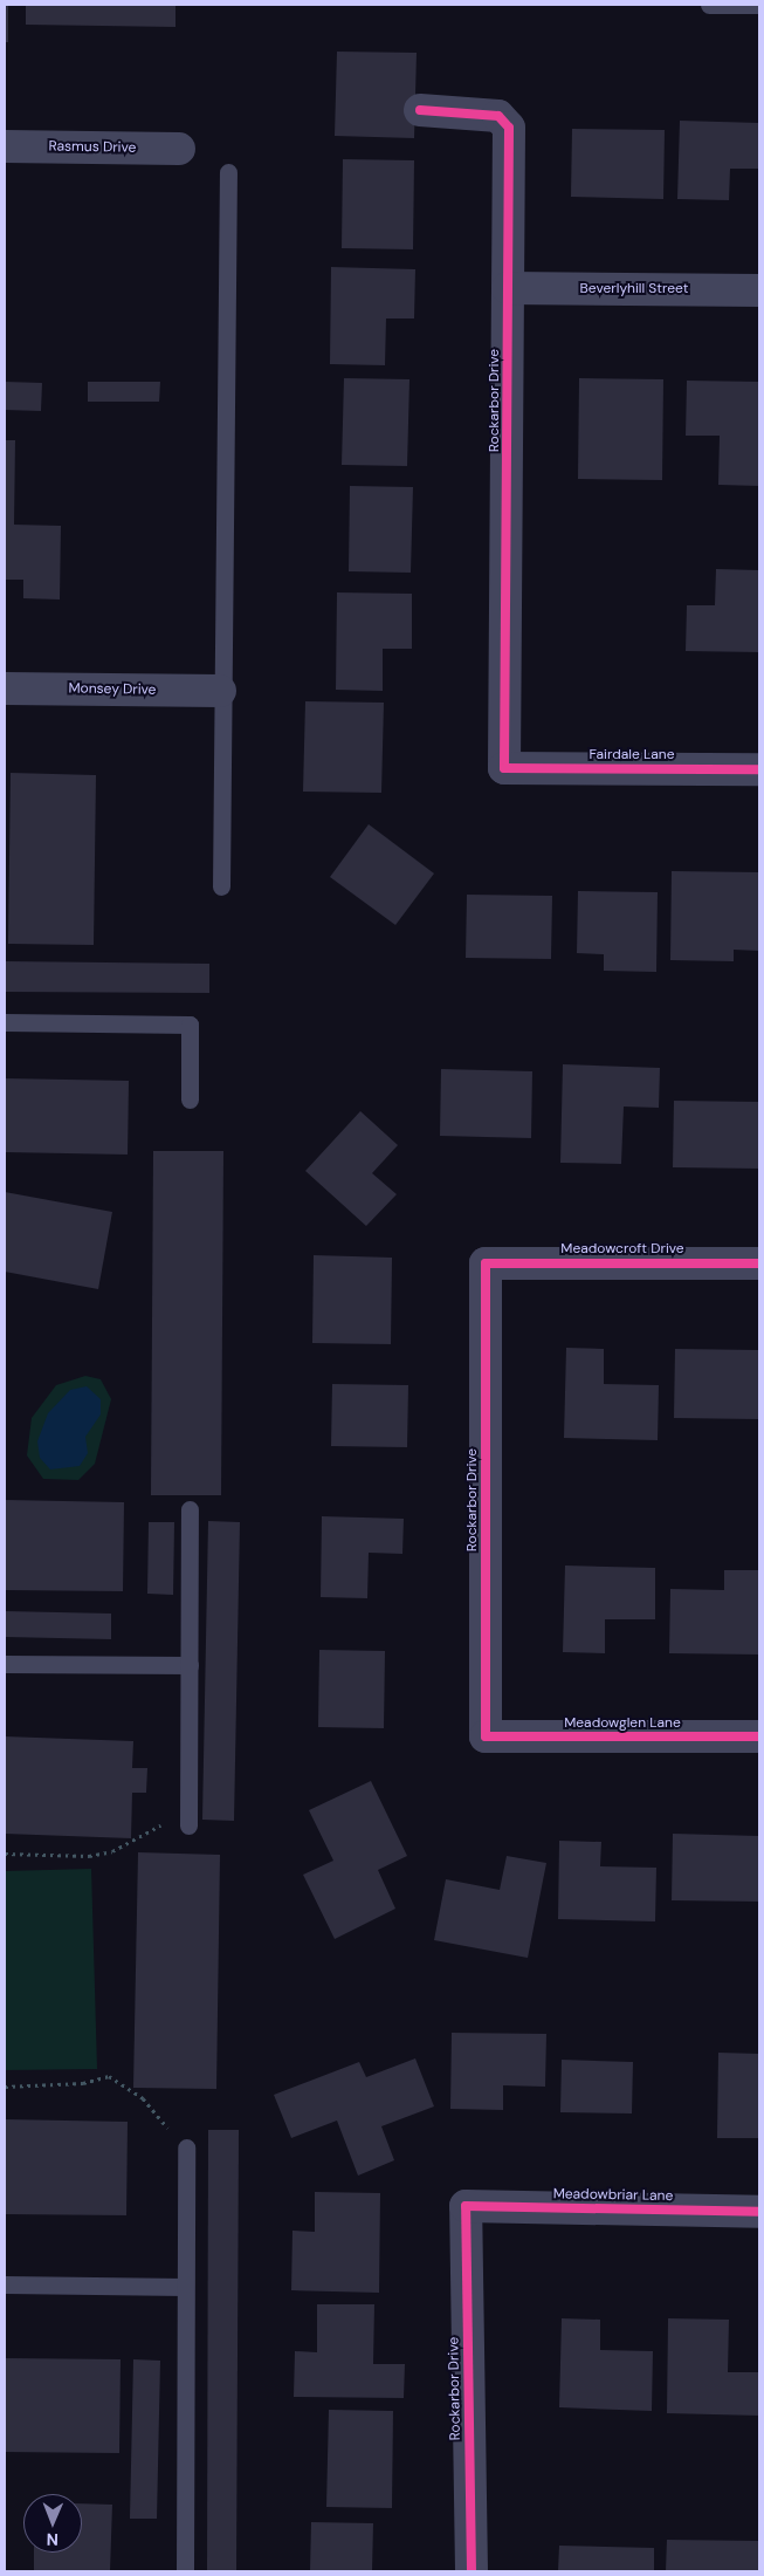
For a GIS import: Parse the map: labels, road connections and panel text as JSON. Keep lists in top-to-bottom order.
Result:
{
  "streets": {
    "street": [
      "Rasmus Drive",
      "Beverlyhill Street",
      "Rockarbor Drive",
      "Monsey Drive",
      "Fairdale Lane",
      "Meadowcroft Drive",
      "Meadowglen Lane",
      "Meadowbriar Lane"
    ]
  },
  "crossings": [
    ["Beverlyhill Street", "Rockarbor Drive"],
    ["Rockarbor Drive", "Fairdale Lane"],
    ["Rockarbor Drive", "Meadowcroft Drive"],
    ["Rockarbor Drive", "Meadowglen Lane"],
    ["Rockarbor Drive", "Meadowbriar Lane"]
  ],
  "north": "bottom"
}
